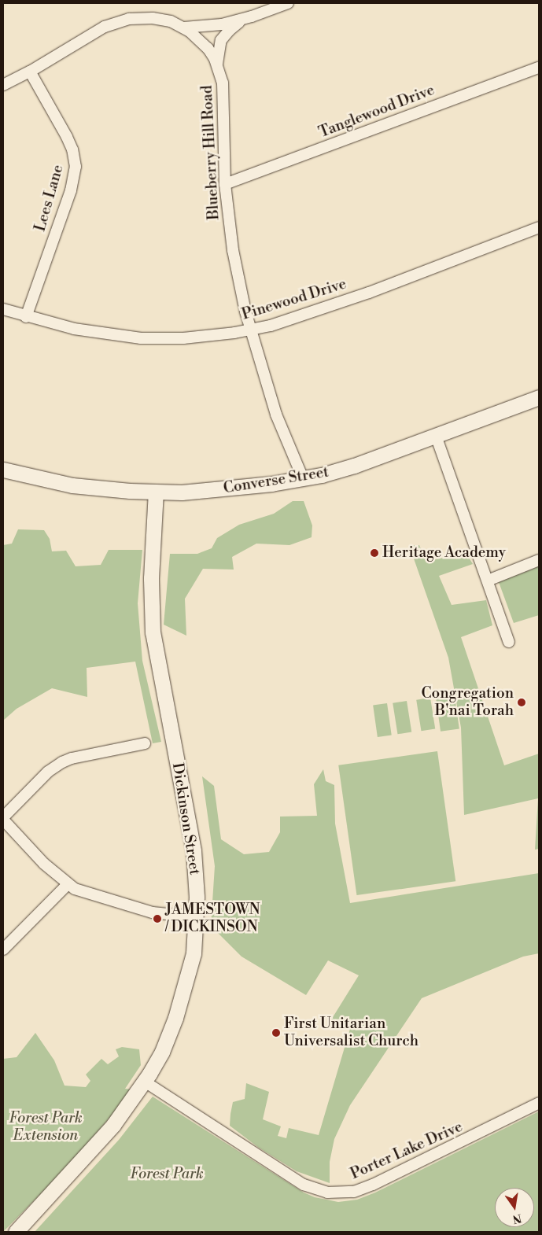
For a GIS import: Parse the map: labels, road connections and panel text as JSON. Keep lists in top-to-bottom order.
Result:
{
  "streets": {
    "main road": ["Converse Street", "Dickinson Street"],
    "street": [
      "Tanglewood Drive",
      "Blueberry Hill Road",
      "Lees Lane",
      "Pinewood Drive",
      "Porter Lake Drive"
    ]
  },
  "crossings": [
    ["Tanglewood Drive", "Blueberry Hill Road"],
    ["Blueberry Hill Road", "Lees Lane"],
    ["Blueberry Hill Road", "Pinewood Drive"],
    ["Blueberry Hill Road", "Converse Street"],
    ["Lees Lane", "Pinewood Drive"],
    ["Converse Street", "Dickinson Street"],
    ["Dickinson Street", "Porter Lake Drive"]
  ],
  "parks": ["Forest Park Extension", "Forest Park"],
  "places": [
    "Heritage Academy",
    "Congregation B'nai Torah",
    "JAMESTOWN / DICKINSON",
    "First Unitarian Universalist Church"
  ],
  "north": "bottom"
}
